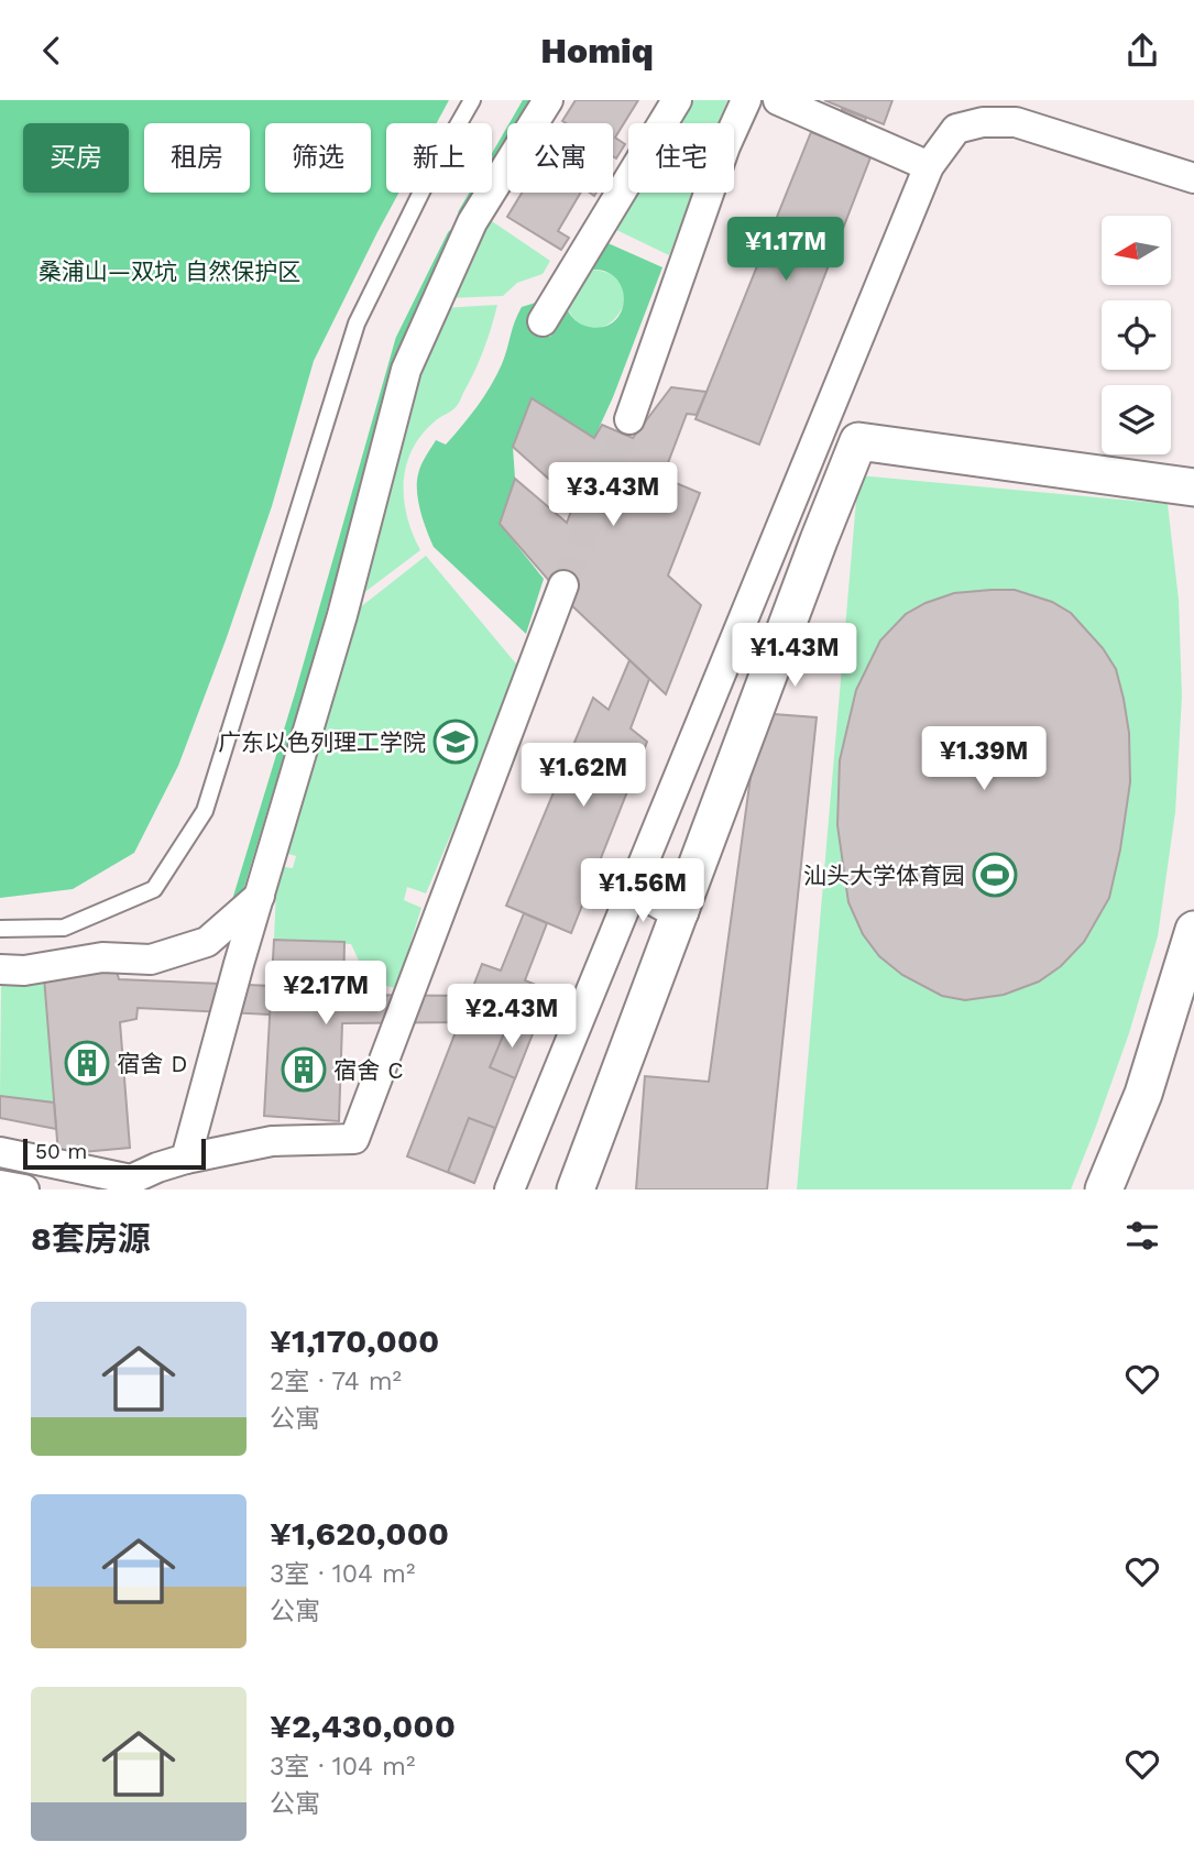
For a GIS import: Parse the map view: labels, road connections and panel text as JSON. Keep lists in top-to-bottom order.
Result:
{
  "parks": ["桑浦山—双坑 自然保护区"],
  "places": {
    "school or university": ["广东以色列理工学院"],
    "sports": ["汕头大学体育园"],
    "building": ["宿舍 D", "宿舍 C"]
  },
  "scale_bar": "50 m",
  "north": "left",
  "page": {
    "header": "Homiq",
    "chip": [
      "买房",
      "租房",
      "筛选",
      "新上",
      "公寓",
      "住宅"
    ],
    "price": [
      "¥1.17M",
      "¥3.43M",
      "¥1.43M",
      "¥1.39M",
      "¥1.62M",
      "¥1.56M",
      "¥2.17M",
      "¥2.43M"
    ],
    "scale": "50 m",
    "heading": "8套房源",
    "list": [
      {
        "name": "¥1,170,000",
        "note": "2室 · 74 m² · 公寓"
      },
      {
        "name": "¥1,620,000",
        "note": "3室 · 104 m² · 公寓"
      },
      {
        "name": "¥2,430,000",
        "note": "3室 · 104 m² · 公寓"
      }
    ]
  }
}
